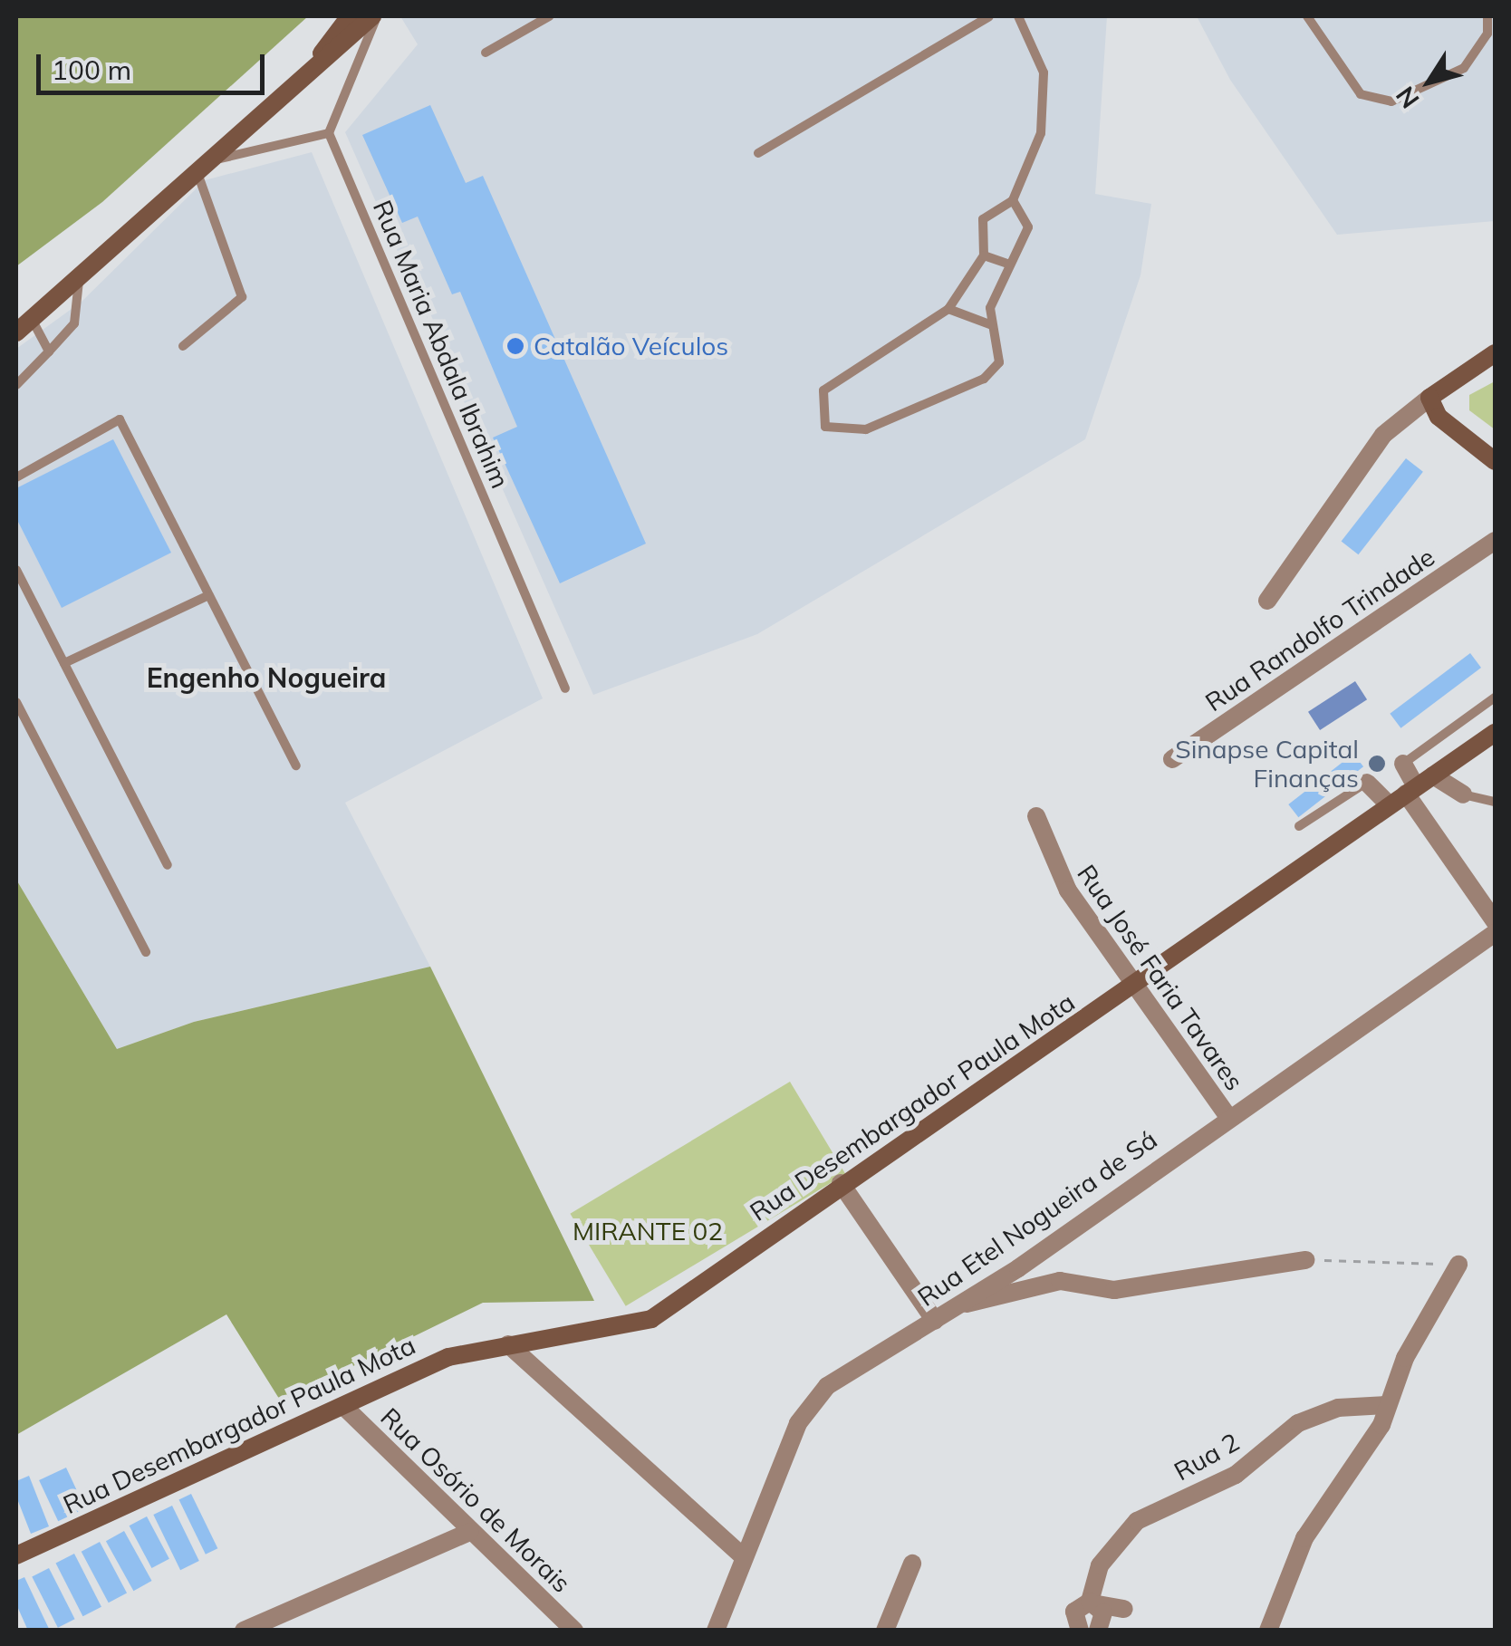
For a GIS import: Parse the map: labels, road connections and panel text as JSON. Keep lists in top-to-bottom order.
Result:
{
  "streets": {
    "street": [
      "Rua Randolfo Trindade",
      "Rua José Faria Tavares",
      "Rua Desembargador Paula Mota",
      "Rua Etel Nogueira de Sá",
      "Rua 2",
      "Rua Osório de Morais"
    ],
    "lane": ["Rua Maria Abdala Ibrahim"]
  },
  "crossings": [
    ["Rua José Faria Tavares", "Rua Desembargador Paula Mota"],
    ["Rua José Faria Tavares", "Rua Etel Nogueira de Sá"],
    ["Rua Desembargador Paula Mota", "Rua Osório de Morais"]
  ],
  "districts": ["Engenho Nogueira"],
  "parks": ["MIRANTE 02"],
  "places": ["Catalão Veículos", "Sinapse Capital Finanças"],
  "scale_bar": "100 m",
  "north": "bottom left"
}
